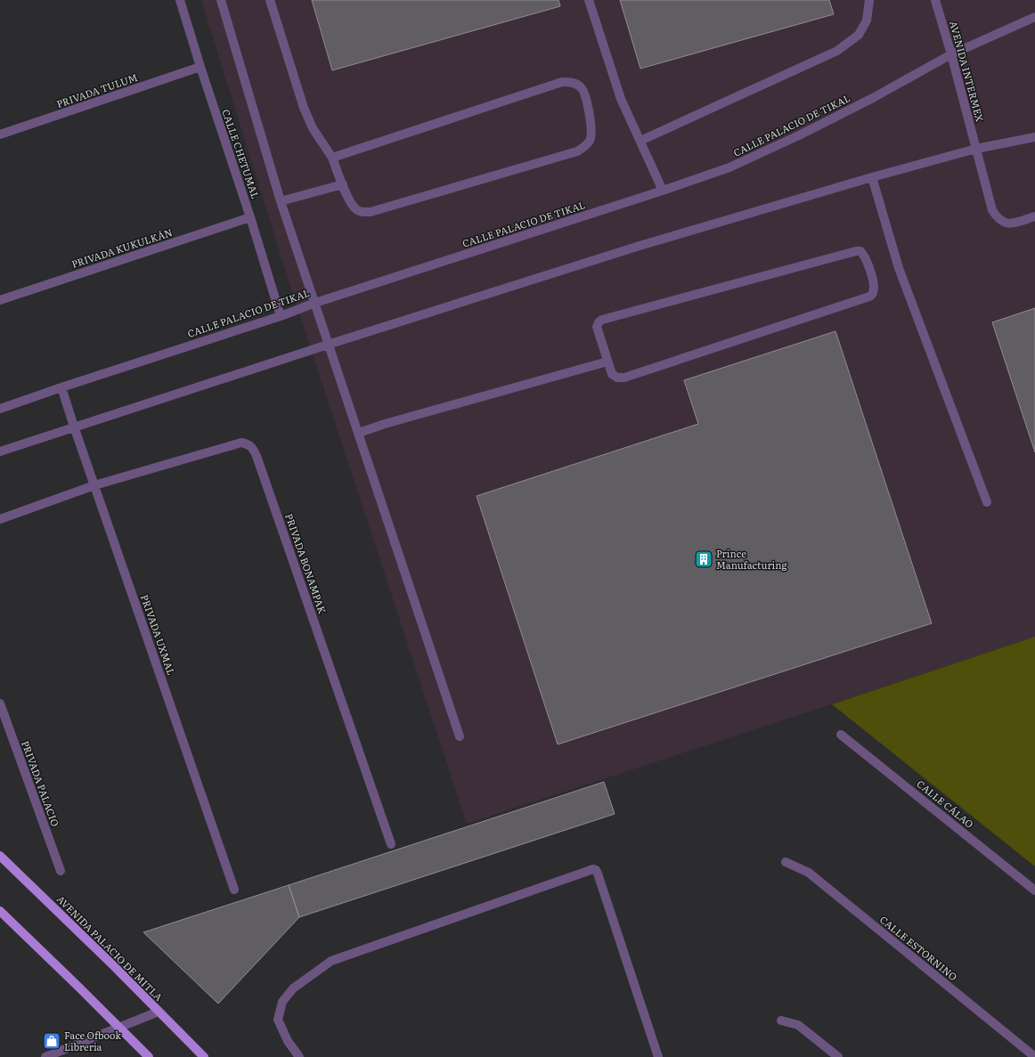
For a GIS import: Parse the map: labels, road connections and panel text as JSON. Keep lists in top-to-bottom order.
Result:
{
  "streets": {
    "main road": ["AVENIDA PALACIO DE MITLA"],
    "street": [
      "AVENIDA INTERMEX",
      "PRIVADA TULUM",
      "CALLE PALACIO DE TIKAL",
      "CALLE CHETUMAL",
      "PRIVADA KUKULKÁN",
      "PRIVADA BONAMPAK",
      "PRIVADA UXMAL",
      "PRIVADA PALACIO",
      "CALLE CÁLAO",
      "CALLE ESTORNINO"
    ]
  },
  "crossings": [
    ["AVENIDA INTERMEX", "CALLE PALACIO DE TIKAL"],
    ["PRIVADA TULUM", "CALLE CHETUMAL"],
    ["CALLE PALACIO DE TIKAL", "CALLE CHETUMAL"],
    ["CALLE PALACIO DE TIKAL", "PRIVADA UXMAL"],
    ["CALLE CHETUMAL", "PRIVADA KUKULKÁN"],
    ["PRIVADA BONAMPAK", "PRIVADA UXMAL"]
  ],
  "places": {
    "building": ["Prince Manufacturing"],
    "shop": ["Face Ofbook Libreria"]
  }
}
